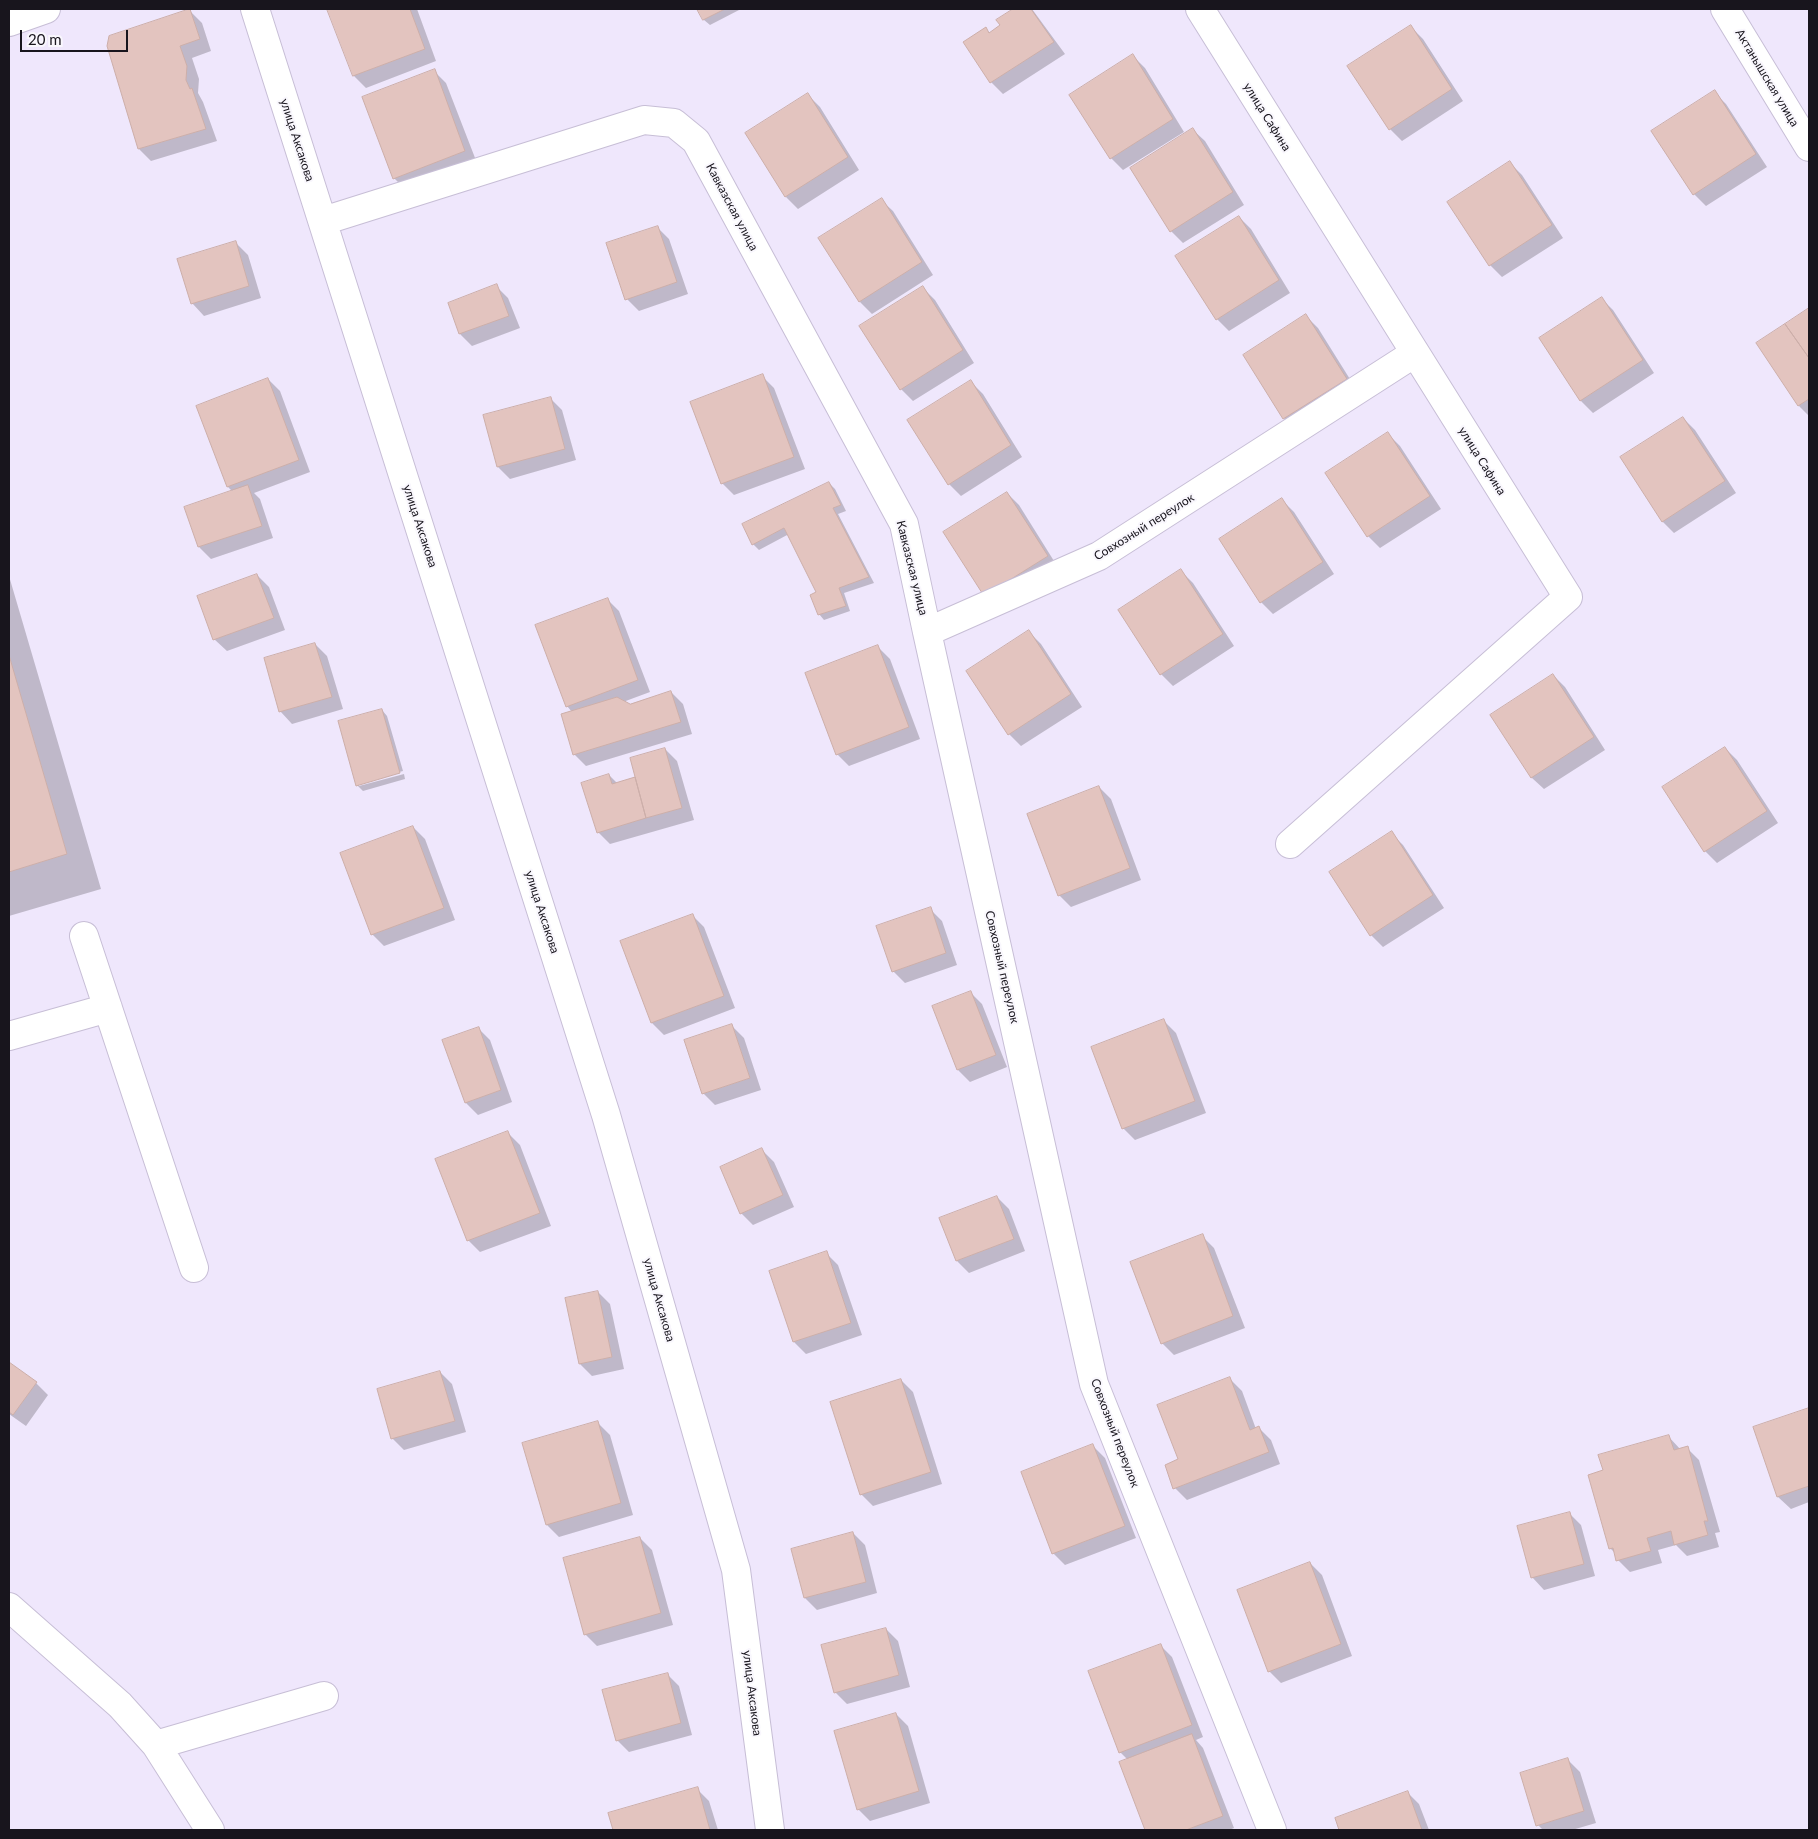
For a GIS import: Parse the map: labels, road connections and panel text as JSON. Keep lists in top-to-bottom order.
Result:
{
  "streets": {
    "street": [
      "Актанышская улица",
      "улица Сафина",
      "улица Аксакова",
      "Кавказская улица",
      "Совхозный переулок"
    ]
  },
  "crossings": [
    ["улица Сафина", "Совхозный переулок"],
    ["улица Аксакова", "Кавказская улица"],
    ["Кавказская улица", "Совхозный переулок"]
  ],
  "scale_bar": "20 m"
}
